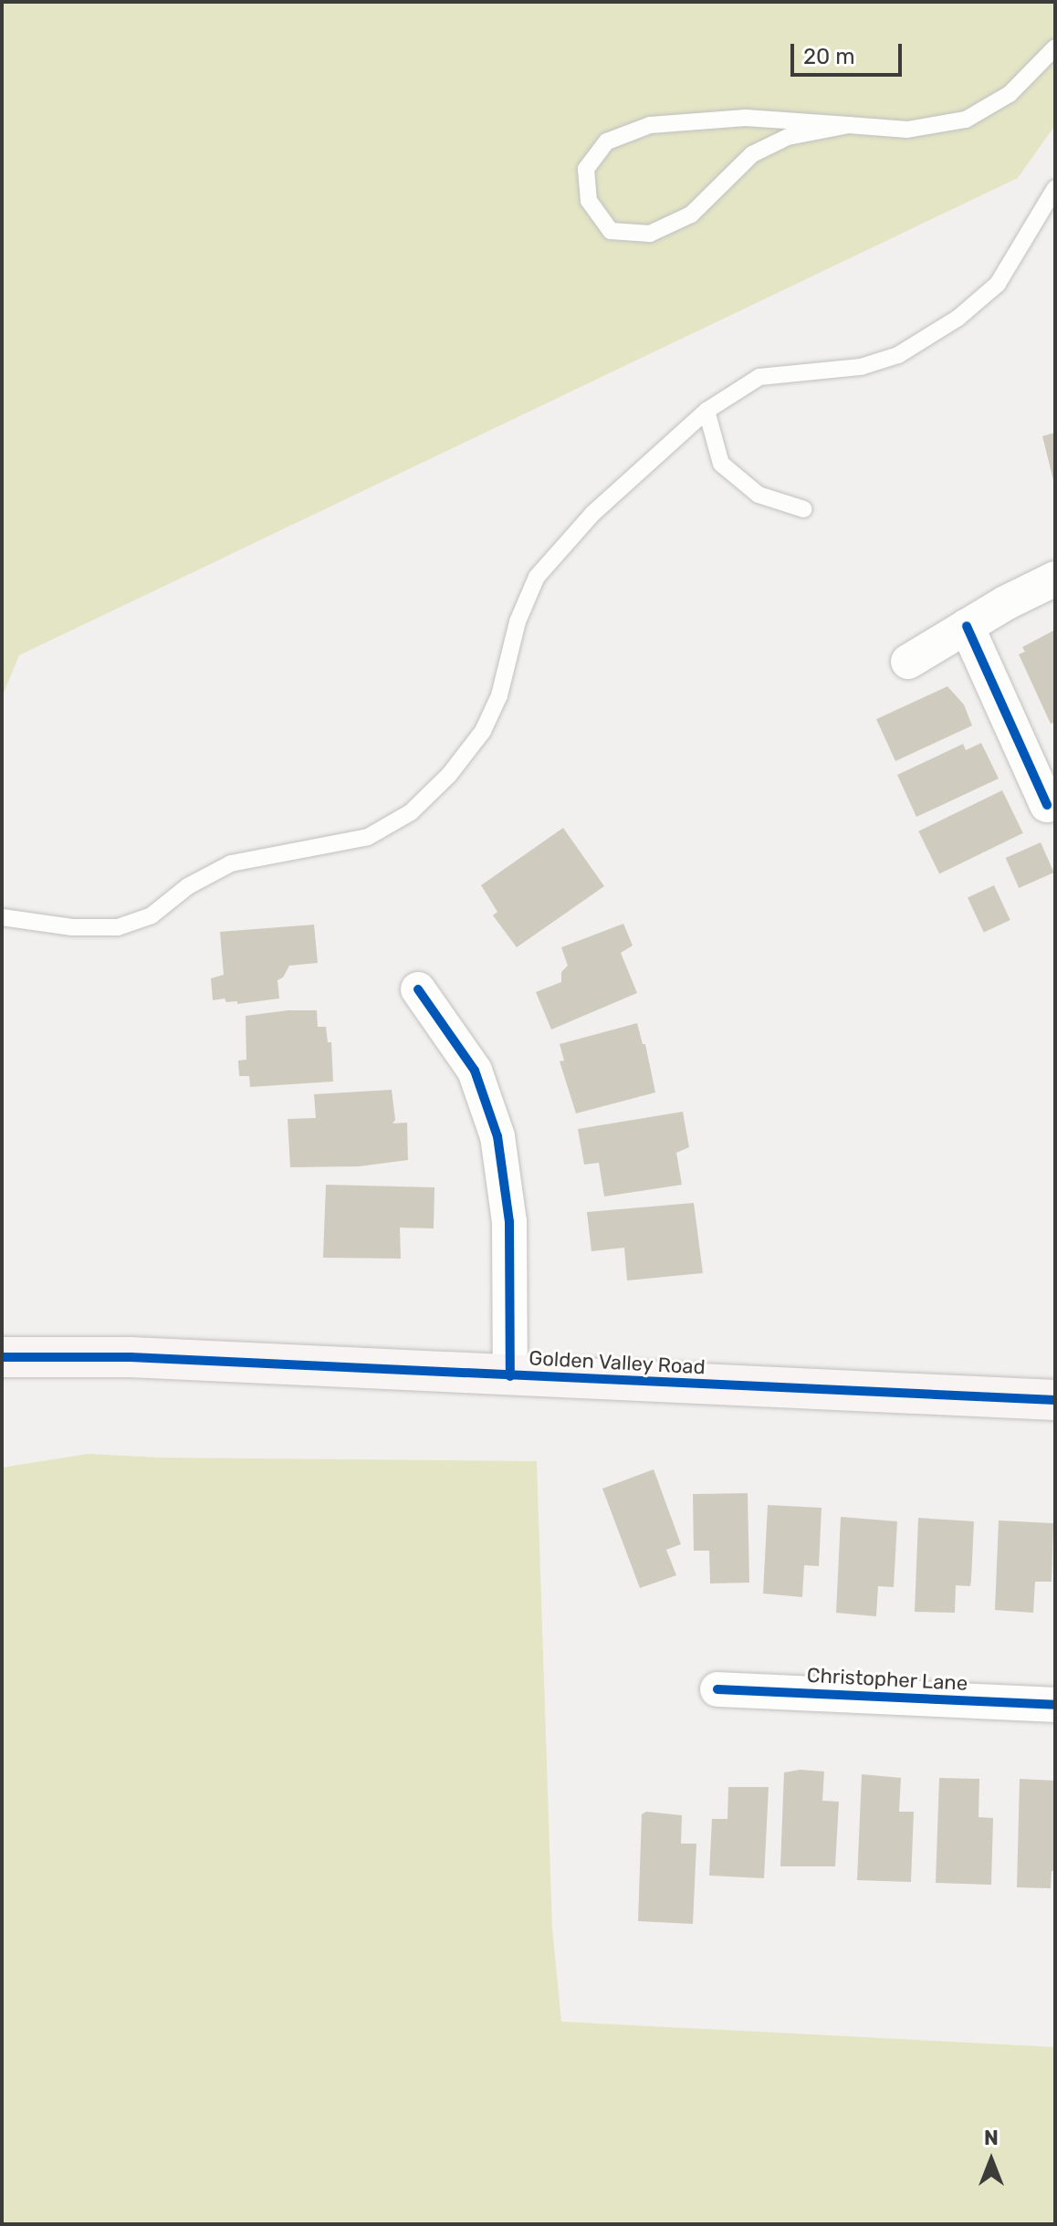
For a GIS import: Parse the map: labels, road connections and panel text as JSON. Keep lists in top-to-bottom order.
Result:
{
  "streets": {
    "main road": ["Golden Valley Road"],
    "street": ["Christopher Lane"]
  },
  "scale_bar": "20 m",
  "north": "top"
}
